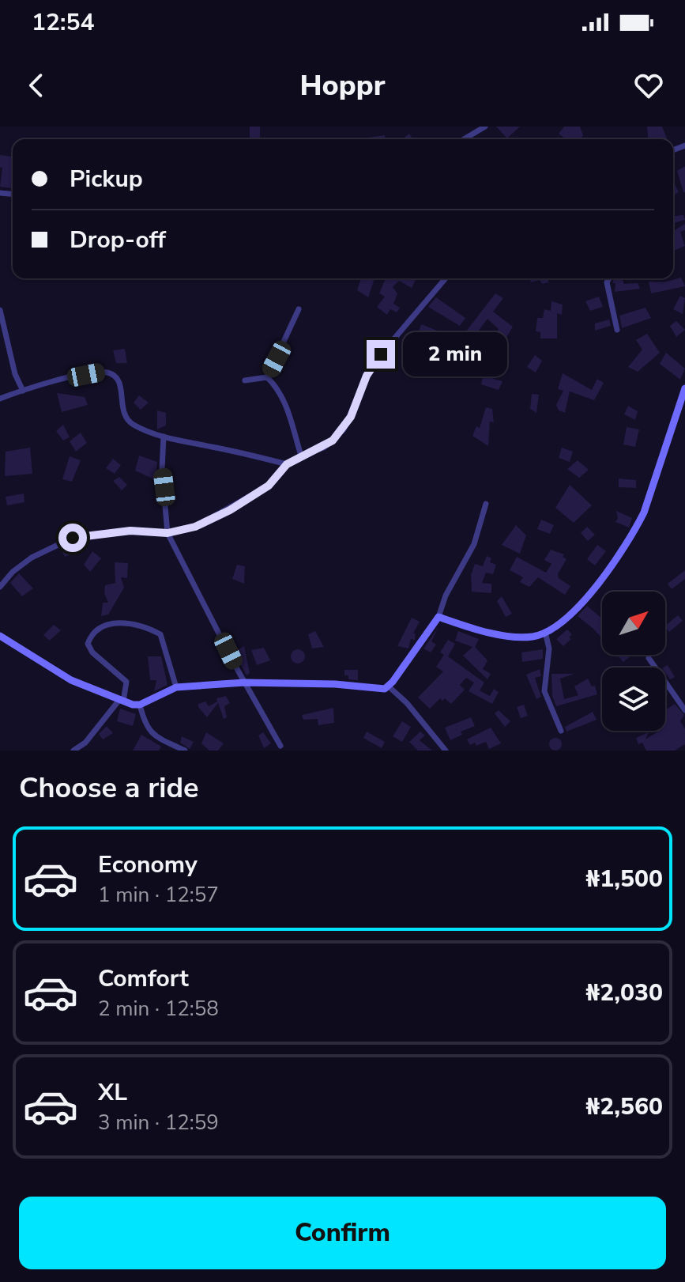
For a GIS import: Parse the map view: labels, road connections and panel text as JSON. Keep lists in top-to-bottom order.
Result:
{
  "north": "top right",
  "page": {
    "status": "12:54",
    "header": "Hoppr",
    "banner": ["Pickup", "Drop-off"],
    "bubble": "2 min",
    "heading": "Choose a ride",
    "list": [
      {
        "name": "Economy",
        "note": "1 min · 12:57",
        "value": "₦1,500"
      },
      {
        "name": "Comfort",
        "note": "2 min · 12:58",
        "value": "₦2,030"
      },
      {
        "name": "XL",
        "note": "3 min · 12:59",
        "value": "₦2,560"
      }
    ],
    "buttons": "Confirm"
  }
}
